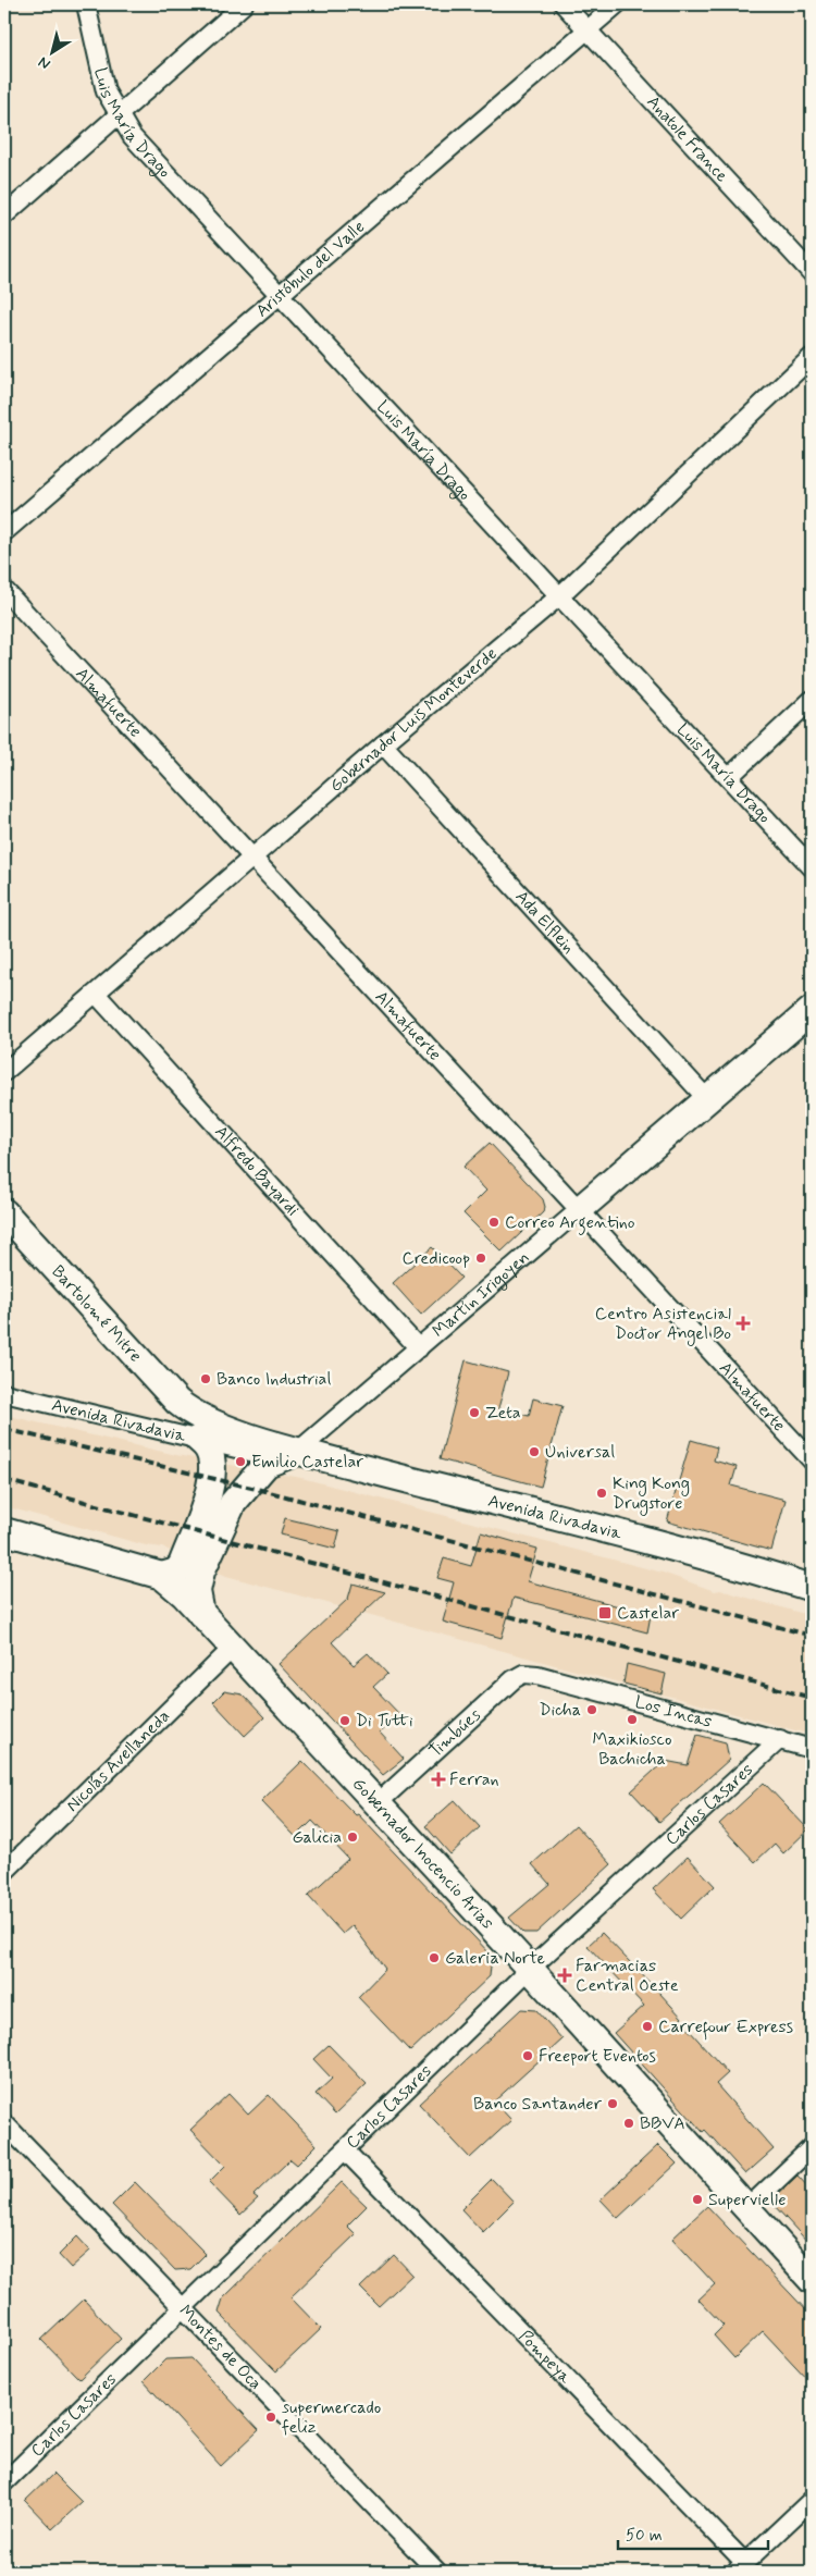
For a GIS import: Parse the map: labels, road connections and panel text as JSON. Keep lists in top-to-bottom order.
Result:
{
  "streets": {
    "street": [
      "Luis María Drago",
      "Anatole France",
      "Aristóbulo del Valle",
      "Almafuerte",
      "Gobernador Luis Monteverde",
      "Ada Elflein",
      "Alfredo Bayardi",
      "Martín Irigoyen",
      "Bartolomé Mitre",
      "Avenida Rivadavia",
      "Los Incas",
      "Timbúes",
      "Nicolás Avellaneda",
      "Carlos Casares",
      "Gobernador Inocencio Arias",
      "Montes de Oca",
      "Pompeya"
    ]
  },
  "crossings": [
    ["Luis María Drago", "Aristóbulo del Valle"],
    ["Luis María Drago", "Gobernador Luis Monteverde"],
    ["Anatole France", "Aristóbulo del Valle"],
    ["Almafuerte", "Gobernador Luis Monteverde"],
    ["Almafuerte", "Martín Irigoyen"],
    ["Gobernador Luis Monteverde", "Ada Elflein"],
    ["Gobernador Luis Monteverde", "Alfredo Bayardi"],
    ["Ada Elflein", "Martín Irigoyen"],
    ["Alfredo Bayardi", "Martín Irigoyen"],
    ["Martín Irigoyen", "Avenida Rivadavia"],
    ["Bartolomé Mitre", "Avenida Rivadavia"],
    ["Los Incas", "Timbúes"],
    ["Los Incas", "Carlos Casares"],
    ["Timbúes", "Gobernador Inocencio Arias"],
    ["Nicolás Avellaneda", "Gobernador Inocencio Arias"],
    ["Carlos Casares", "Gobernador Inocencio Arias"],
    ["Carlos Casares", "Montes de Oca"],
    ["Carlos Casares", "Pompeya"]
  ],
  "places": {
    "other": [
      "Correo Argentino",
      "Credicoop",
      "Banco Industrial",
      "Zeta",
      "Universal",
      "Emilio Castelar",
      "King Kong Drugstore",
      "Dicha",
      "Maxikiosco Bachicha",
      "Di Tutti",
      "Galicia",
      "Galeria Norte",
      "Carrefour Express",
      "Freeport Eventos",
      "Banco Santander",
      "BBVA",
      "Supervielle",
      "supermercado feliz"
    ],
    "health": ["Centro Asistencial Doctor Angel Bo", "Ferran", "Farmacias Central Oeste"],
    "transit": ["Castelar"]
  },
  "scale_bar": "50 m",
  "north": "bottom left"
}
